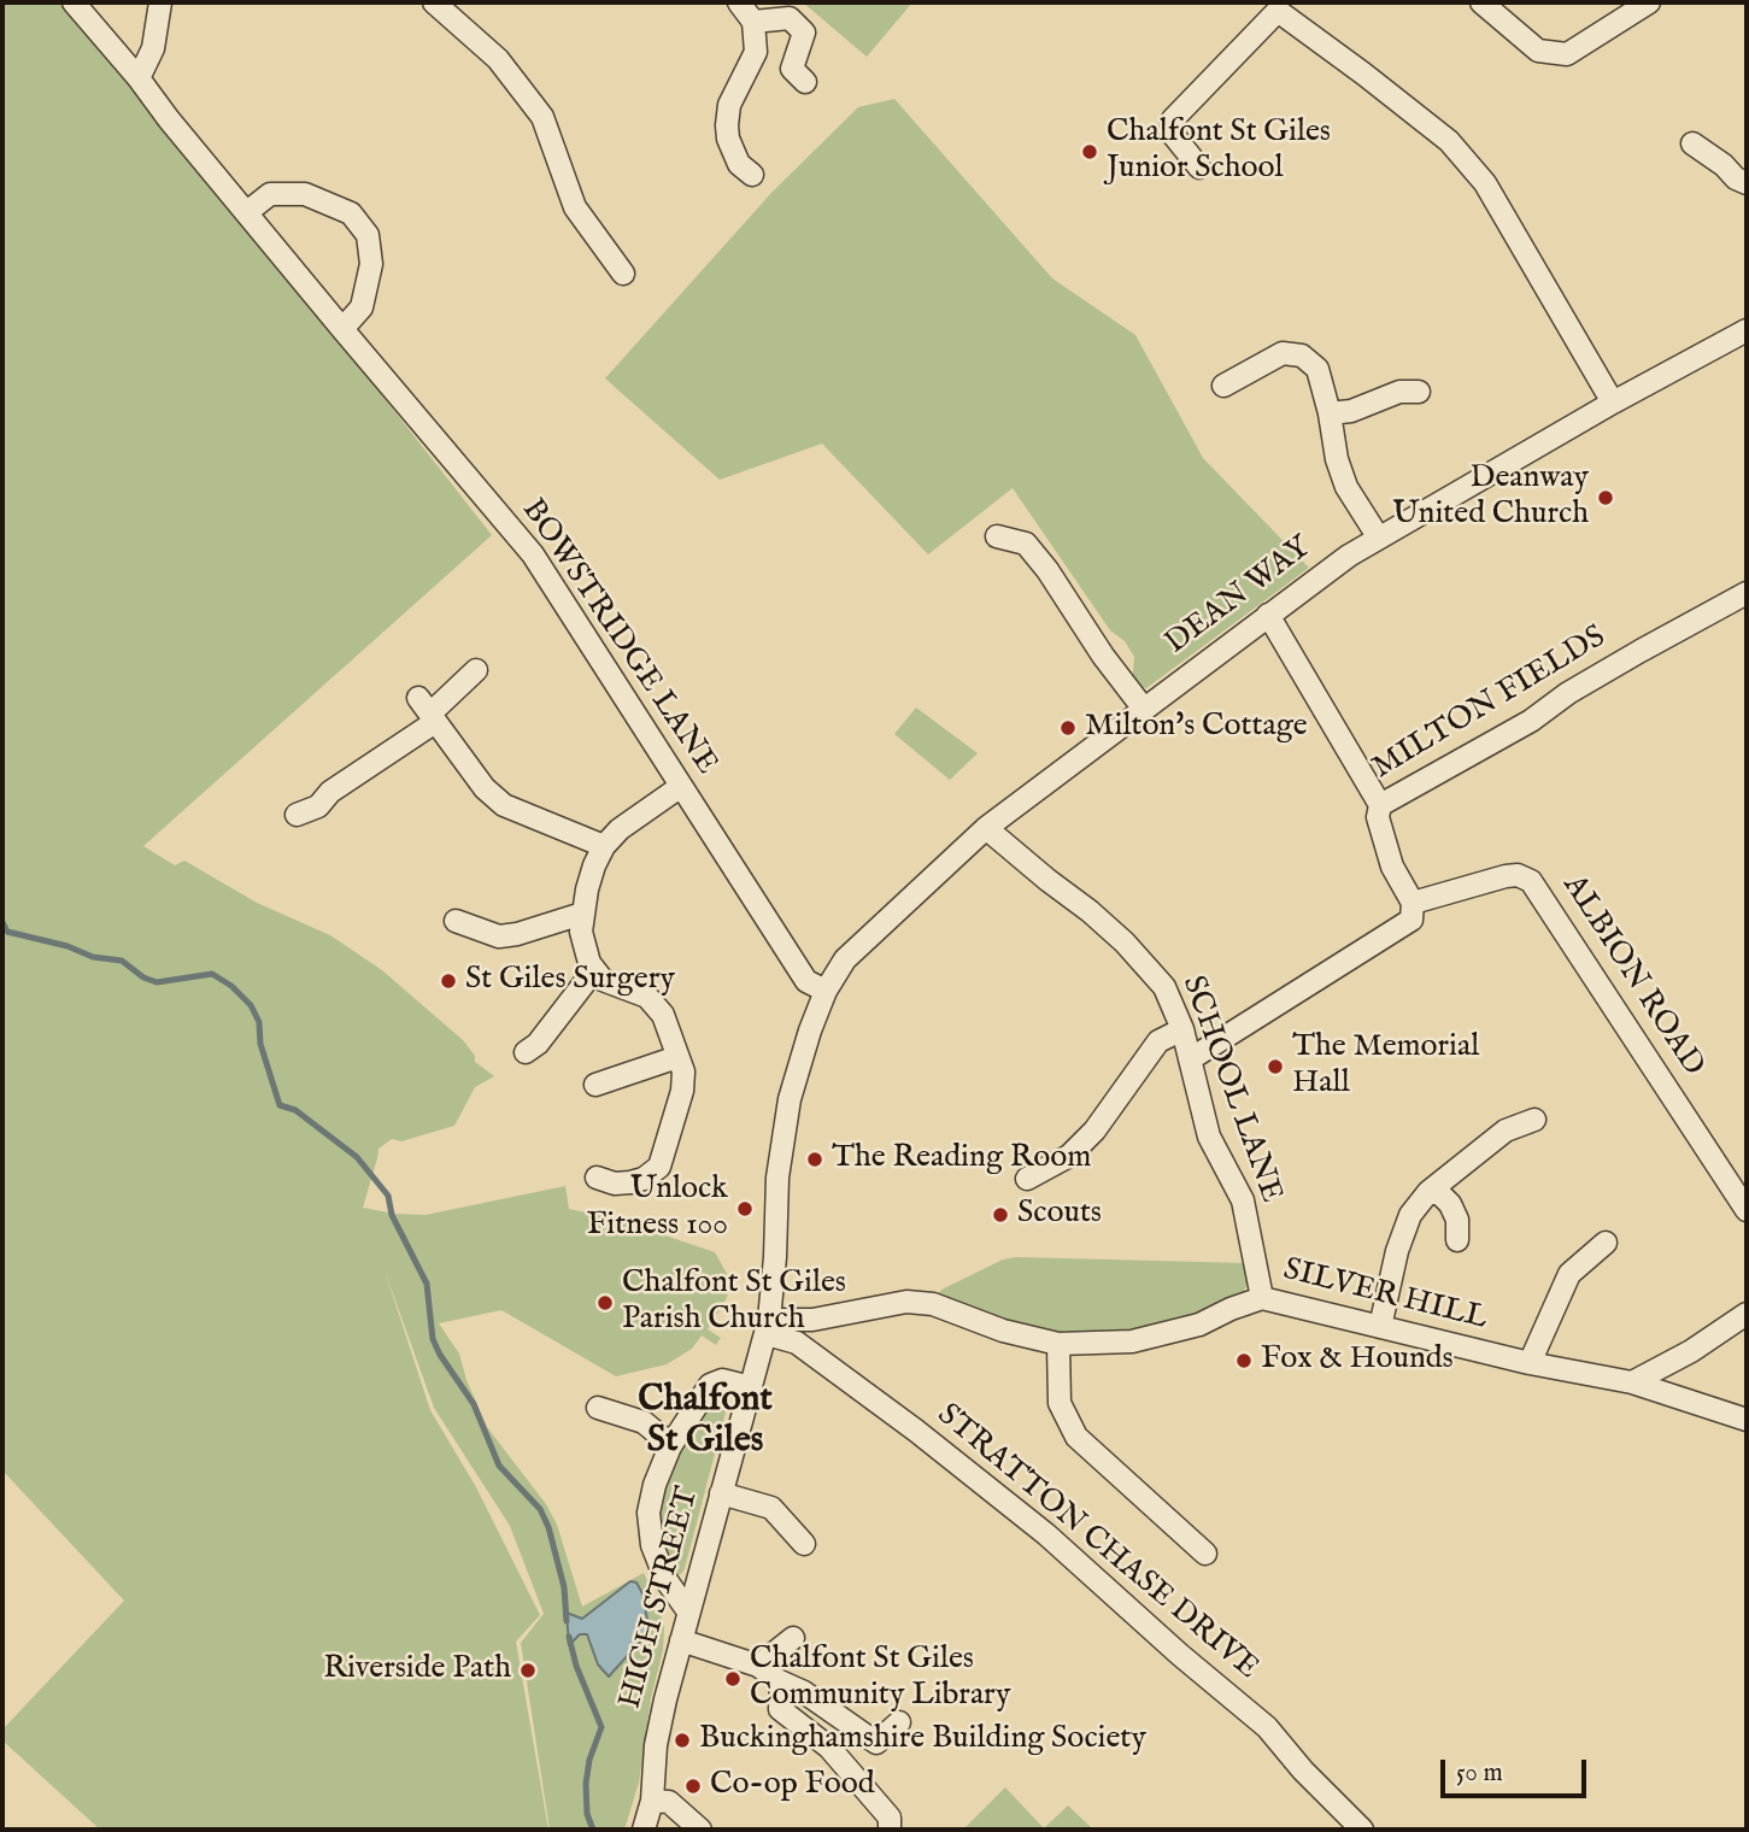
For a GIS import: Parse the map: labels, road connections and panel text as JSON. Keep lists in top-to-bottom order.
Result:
{
  "streets": {
    "street": [
      "DEAN WAY",
      "BOWSTRIDGE LANE",
      "MILTON FIELDS",
      "ALBION ROAD",
      "SCHOOL LANE",
      "SILVER HILL",
      "STRATTON CHASE DRIVE",
      "HIGH STREET"
    ]
  },
  "crossings": [
    ["DEAN WAY", "BOWSTRIDGE LANE"],
    ["DEAN WAY", "SCHOOL LANE"],
    ["DEAN WAY", "HIGH STREET"],
    ["BOWSTRIDGE LANE", "HIGH STREET"],
    ["MILTON FIELDS", "ALBION ROAD"],
    ["SCHOOL LANE", "SILVER HILL"],
    ["SILVER HILL", "STRATTON CHASE DRIVE"],
    ["SILVER HILL", "HIGH STREET"],
    ["STRATTON CHASE DRIVE", "HIGH STREET"]
  ],
  "districts": ["Chalfont St Giles"],
  "places": [
    "Chalfont St Giles Junior School",
    "Deanway United Church",
    "Milton's Cottage",
    "St Giles Surgery",
    "The Memorial Hall",
    "The Reading Room",
    "Unlock Fitness 100",
    "Scouts",
    "Chalfont St Giles Parish Church",
    "Fox & Hounds",
    "Riverside Path",
    "Chalfont St Giles Community Library",
    "Buckinghamshire Building Society",
    "Co-op Food"
  ],
  "scale_bar": "50 m"
}
